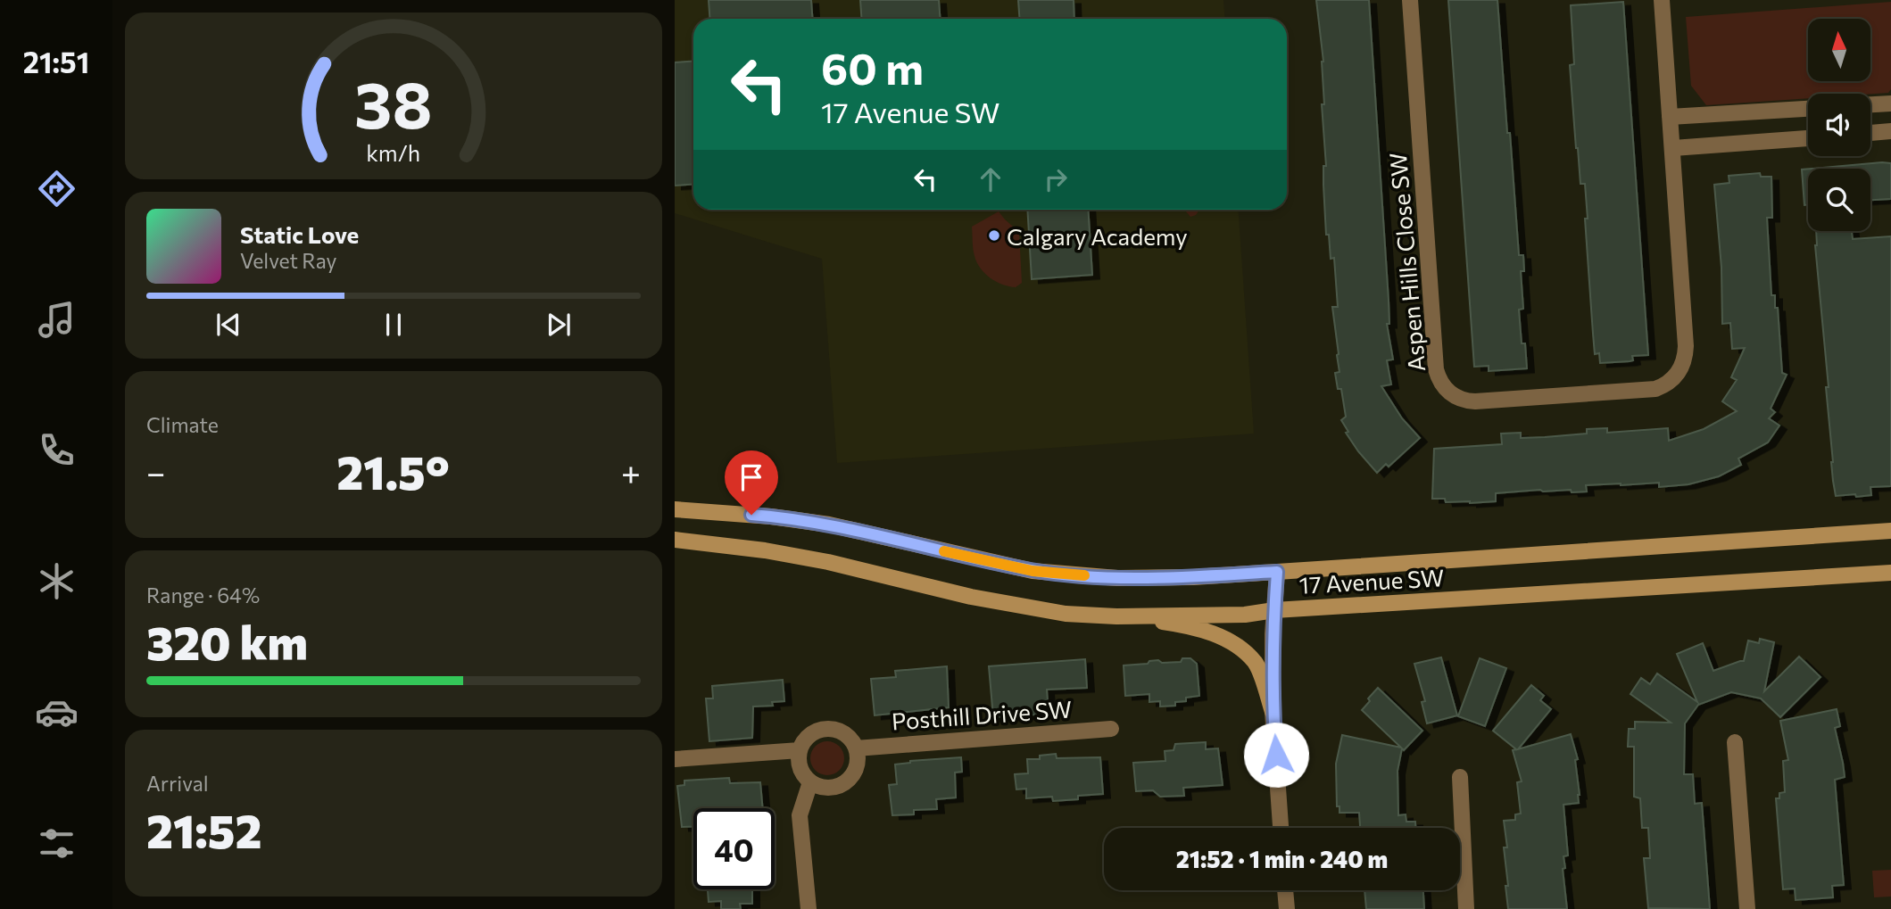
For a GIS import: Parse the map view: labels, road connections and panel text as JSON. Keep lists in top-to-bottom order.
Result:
{
  "streets": {
    "main road": ["17 Avenue SW"],
    "street": ["Aspen Hills Close SW", "Posthill Drive SW"]
  },
  "places": ["Calgary Academy"],
  "north": "top",
  "page": {
    "tabs": "21:51",
    "turn": ["60 m", "17 Avenue SW"],
    "song": ["Static Love", "Velvet Ray"],
    "tile": [
      "Climate",
      ["Range · 64%", "320 km"],
      ["Arrival", "21:52"]
    ],
    "heat": ["−", "21.5°", "+"],
    "limit": "40",
    "trip": "21:52 · 1 min · 240 m",
    "gauge": ["38", "km/h"]
  }
}
